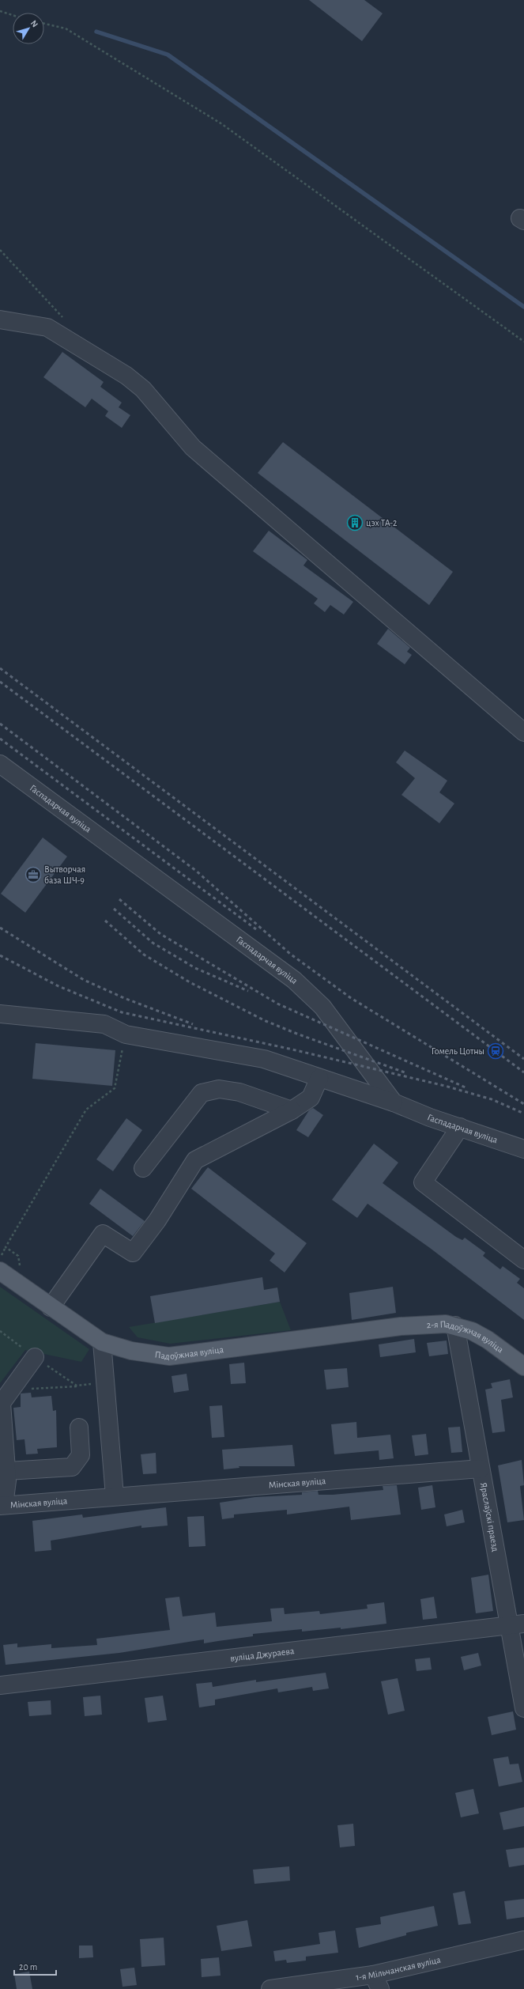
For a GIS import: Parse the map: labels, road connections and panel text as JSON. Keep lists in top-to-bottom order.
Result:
{
  "streets": {
    "main road": ["2-я Падоўжная вуліца", "Падоўжная вуліца"],
    "street": [
      "Гаспадарчая вуліца",
      "Мінская вуліца",
      "Яраслаўскі праезд",
      "вуліца Джураева",
      "1-я Мільчанская вуліца"
    ]
  },
  "crossings": [
    ["2-я Падоўжная вуліца", "Падоўжная вуліца"],
    ["2-я Падоўжная вуліца", "Яраслаўскі праезд"],
    ["Мінская вуліца", "Яраслаўскі праезд"],
    ["Яраслаўскі праезд", "вуліца Джураева"]
  ],
  "places": {
    "building": ["цэх ТА-2"],
    "office": ["Вытворчая база ШЧ-9"],
    "station": ["Гомель Цотны"]
  },
  "scale_bar": "20 m",
  "north": "top right"
}
